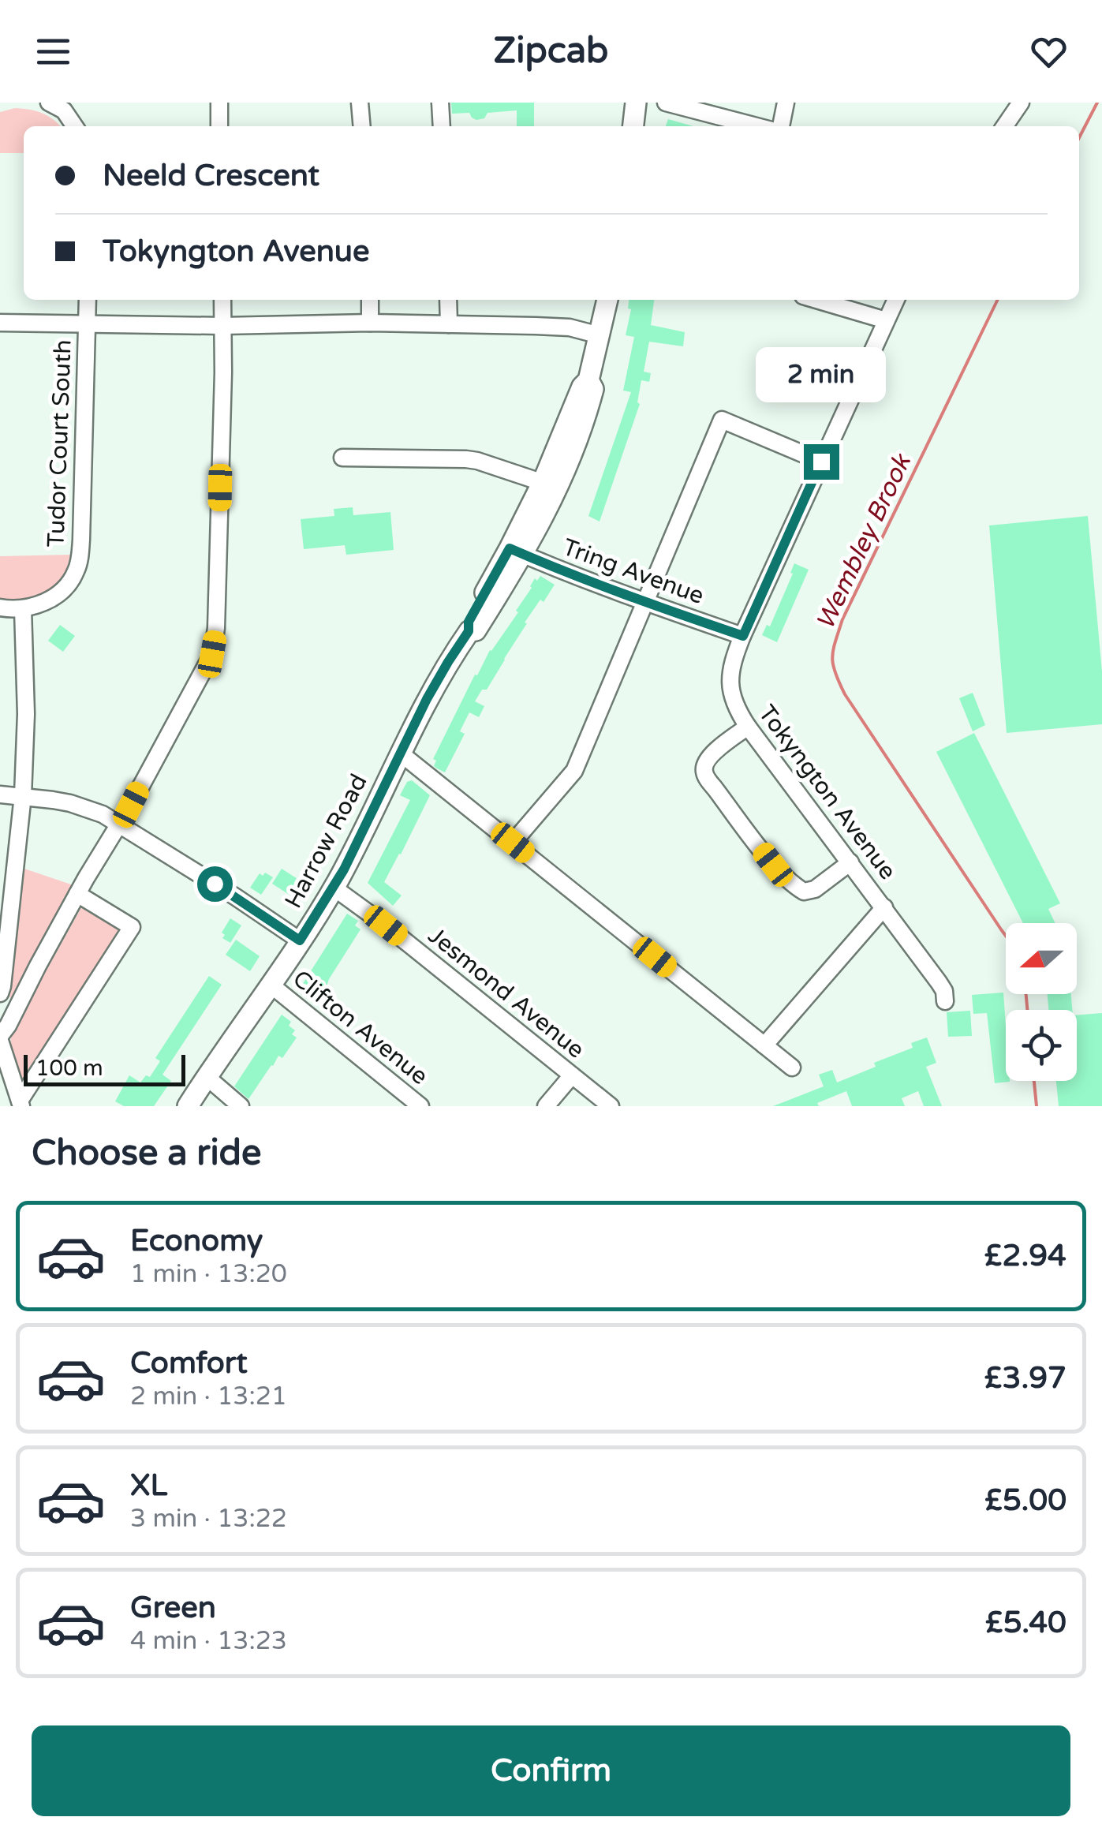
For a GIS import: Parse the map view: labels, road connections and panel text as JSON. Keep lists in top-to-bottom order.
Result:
{
  "streets": {
    "main road": ["Harrow Road"],
    "street": [
      "Tudor Court South",
      "Tring Avenue",
      "Tokyngton Avenue",
      "Jesmond Avenue",
      "Clifton Avenue"
    ]
  },
  "crossings": [
    ["Tring Avenue", "Tokyngton Avenue"],
    ["Tring Avenue", "Harrow Road"],
    ["Harrow Road", "Jesmond Avenue"],
    ["Harrow Road", "Clifton Avenue"]
  ],
  "water": ["Wembley Brook"],
  "scale_bar": "100 m",
  "north": "left",
  "page": {
    "header": "Zipcab",
    "banner": ["Neeld Crescent", "Tokyngton Avenue"],
    "bubble": "2 min",
    "scale": "100 m",
    "heading": "Choose a ride",
    "list": [
      {
        "name": "Economy",
        "note": "1 min · 13:20",
        "value": "£2.94"
      },
      {
        "name": "Comfort",
        "note": "2 min · 13:21",
        "value": "£3.97"
      },
      {
        "name": "XL",
        "note": "3 min · 13:22",
        "value": "£5.00"
      },
      {
        "name": "Green",
        "note": "4 min · 13:23",
        "value": "£5.40"
      }
    ],
    "buttons": "Confirm"
  }
}
